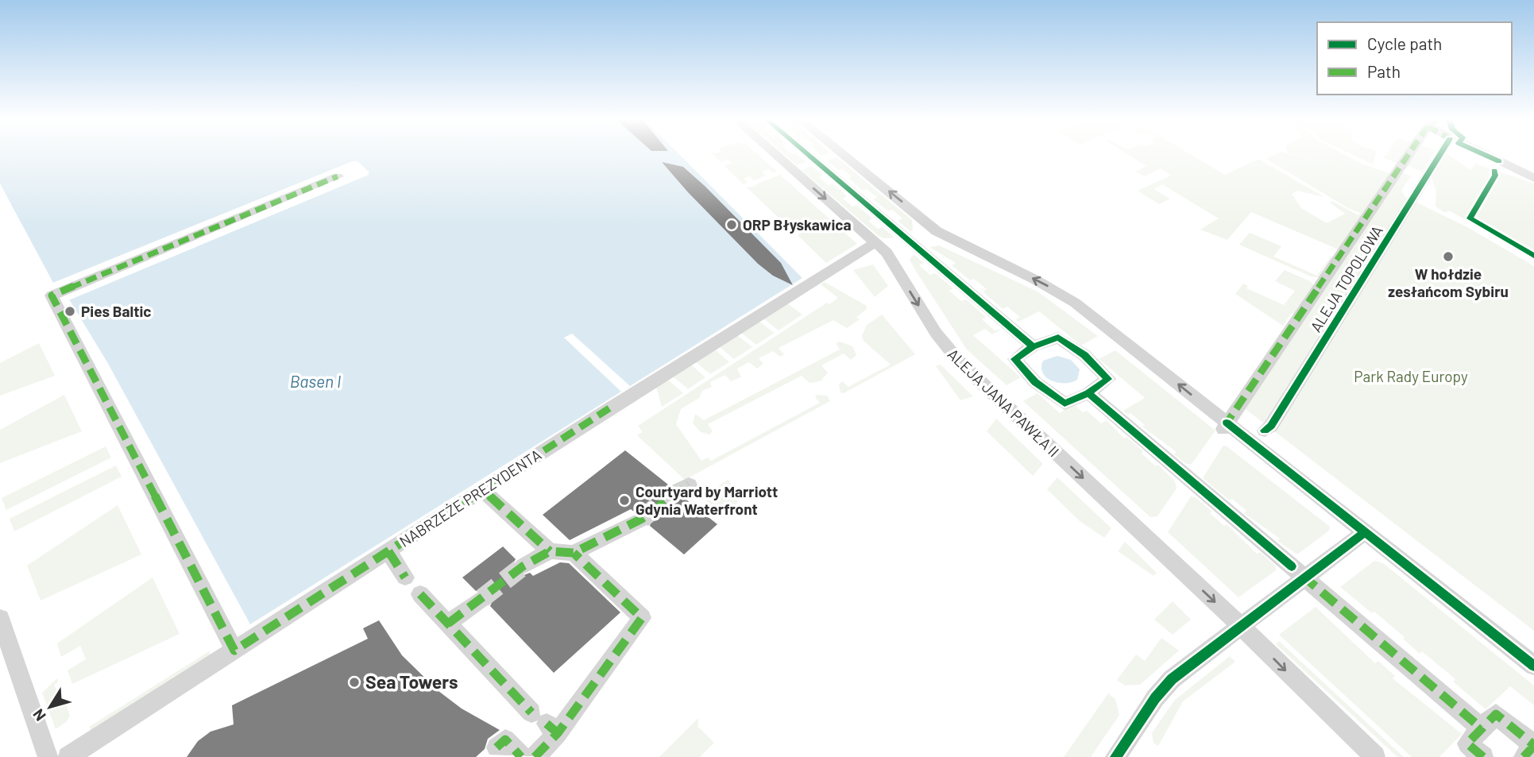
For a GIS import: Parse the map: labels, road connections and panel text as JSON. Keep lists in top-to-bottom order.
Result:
{
  "streets": {
    "street": ["ALEJA TOPOLOWA", "ALEJA JANA PAWŁA II", "NABRZEŻE PREZYDENTA"]
  },
  "crossings": [
    ["ALEJA JANA PAWŁA II", "NABRZEŻE PREZYDENTA"]
  ],
  "water": ["Basen I"],
  "parks": ["Park Rady Europy"],
  "places": [
    "ORP Błyskawica",
    "W hołdzie zesłańcom Sybiru",
    "Pies Baltic",
    "Courtyard by Marriott Gdynia Waterfront",
    "Sea Towers"
  ],
  "legend": ["Cycle path", "Path"],
  "north": "bottom left"
}
